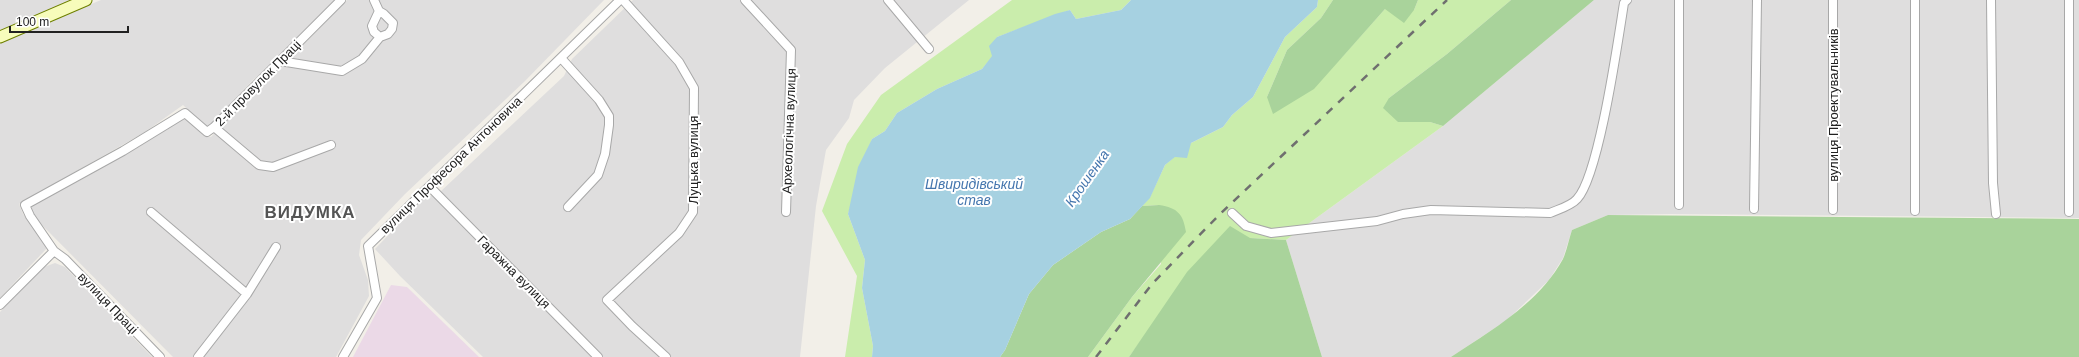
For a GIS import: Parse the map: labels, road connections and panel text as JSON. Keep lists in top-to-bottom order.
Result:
{
  "streets": {
    "street": [
      "2-й провулок Праці",
      "вулиця Проектувальників",
      "Археологічна вулиця",
      "Луцька вулиця",
      "вулиця Професора Антоновича",
      "Гаражна вулиця",
      "вулиця Праці"
    ]
  },
  "crossings": [
    ["2-й провулок Праці", "вулиця Праці"],
    ["Луцька вулиця", "вулиця Професора Антоновича"],
    ["вулиця Професора Антоновича", "Гаражна вулиця"]
  ],
  "districts": ["ВИДУМКА"],
  "water": ["Крошенка", "Швиридівський став"],
  "scale_bar": "100 m"
}
